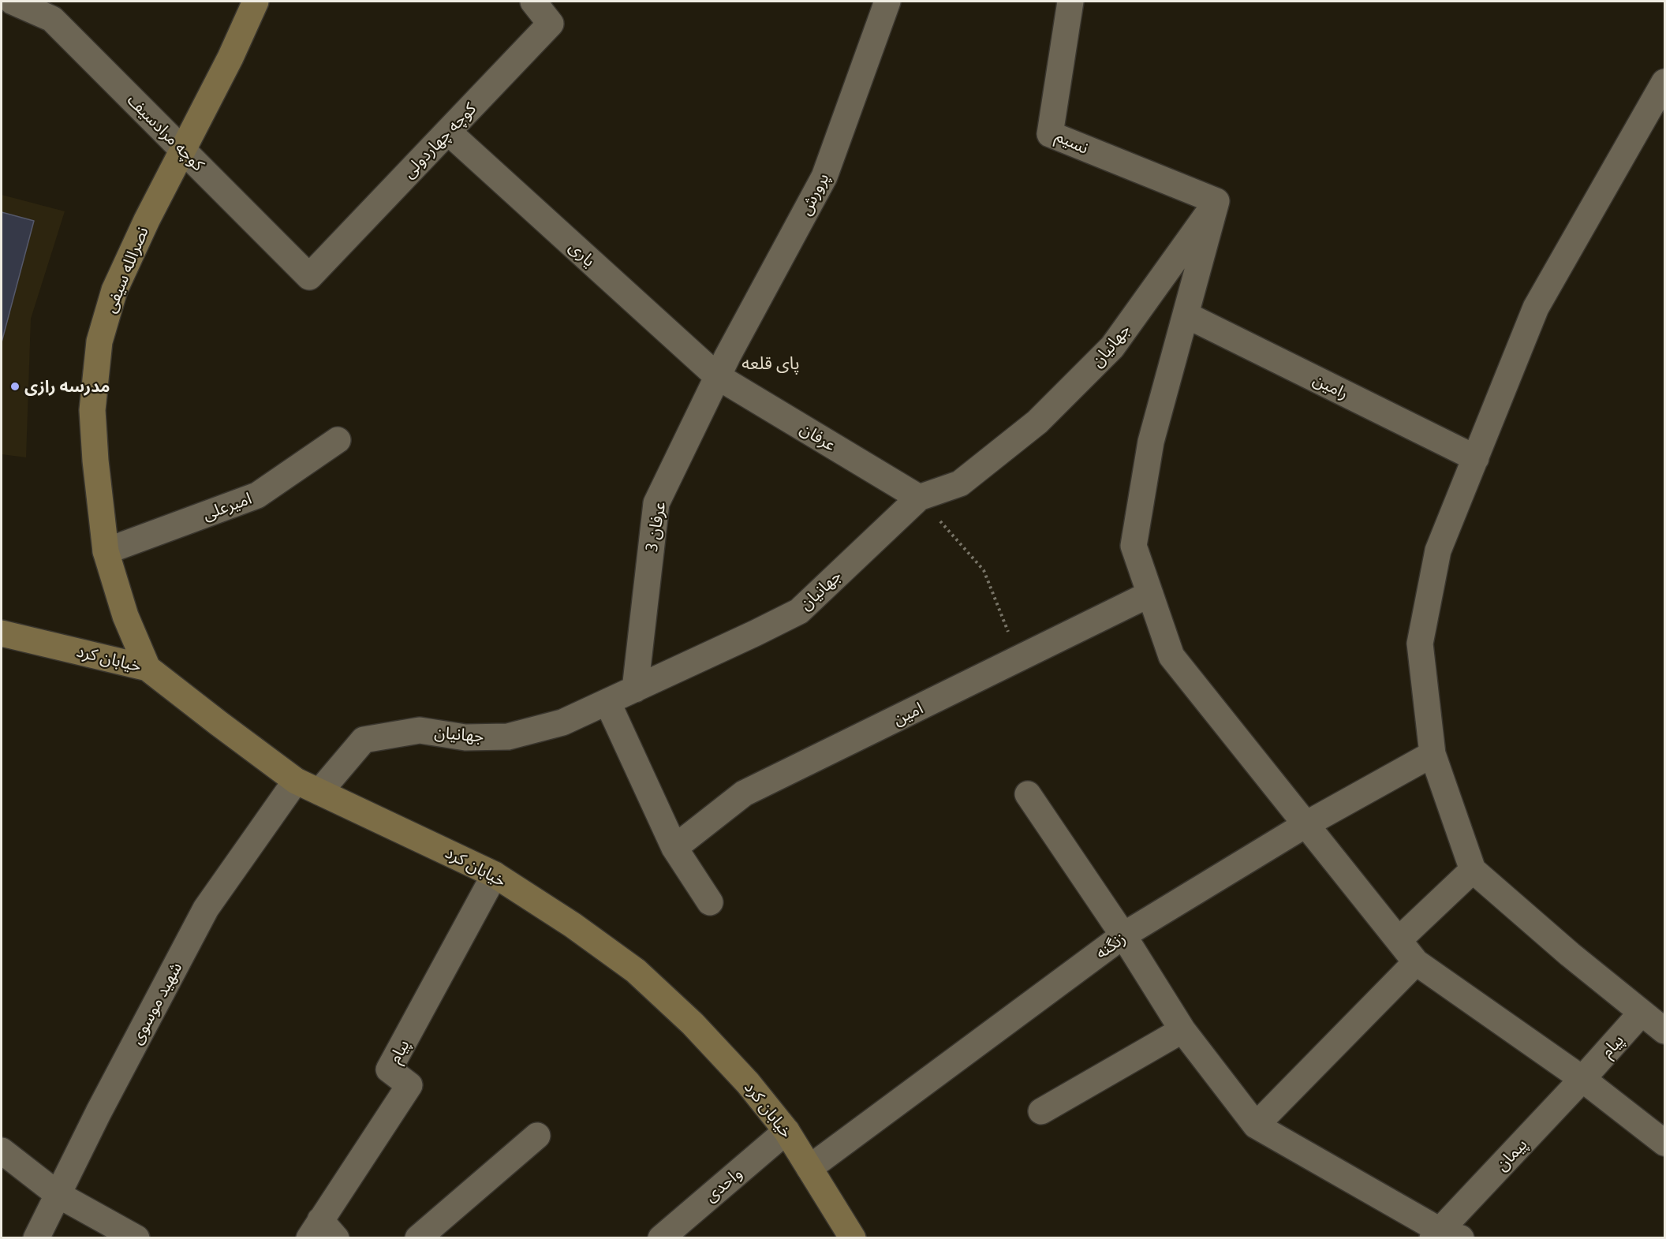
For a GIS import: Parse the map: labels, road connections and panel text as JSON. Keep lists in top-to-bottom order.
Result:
{
  "streets": {
    "street": [
      "کوچه مرادسیف",
      "کوچه چهاردولی",
      "نسیم",
      "پرورش",
      "یاری",
      "نصرالله سیفی",
      "جهانیان",
      "رامین",
      "عرفان",
      "امیرعلی",
      "عرفان 3",
      "خیابان کرد",
      "امین",
      "زنگنه",
      "شهید موسوی",
      "پیام",
      "پیمان",
      "واحدی"
    ]
  },
  "crossings": [
    ["کوچه مرادسیف", "کوچه چهاردولی"],
    ["کوچه مرادسیف", "نصرالله سیفی"],
    ["کوچه چهاردولی", "یاری"],
    ["نسیم", "جهانیان"],
    ["پرورش", "یاری"],
    ["پرورش", "عرفان"],
    ["پرورش", "عرفان 3"],
    ["یاری", "عرفان"],
    ["یاری", "عرفان 3"],
    ["نصرالله سیفی", "امیرعلی"],
    ["نصرالله سیفی", "خیابان کرد"],
    ["جهانیان", "عرفان"],
    ["جهانیان", "عرفان 3"],
    ["جهانیان", "خیابان کرد"],
    ["عرفان", "عرفان 3"],
    ["خیابان کرد", "زنگنه"],
    ["خیابان کرد", "شهید موسوی"],
    ["خیابان کرد", "پیام"],
    ["خیابان کرد", "واحدی"],
    ["پیام", "پیمان"]
  ],
  "districts": ["پای قلعه"],
  "places": ["مدرسه رازی"]
}
